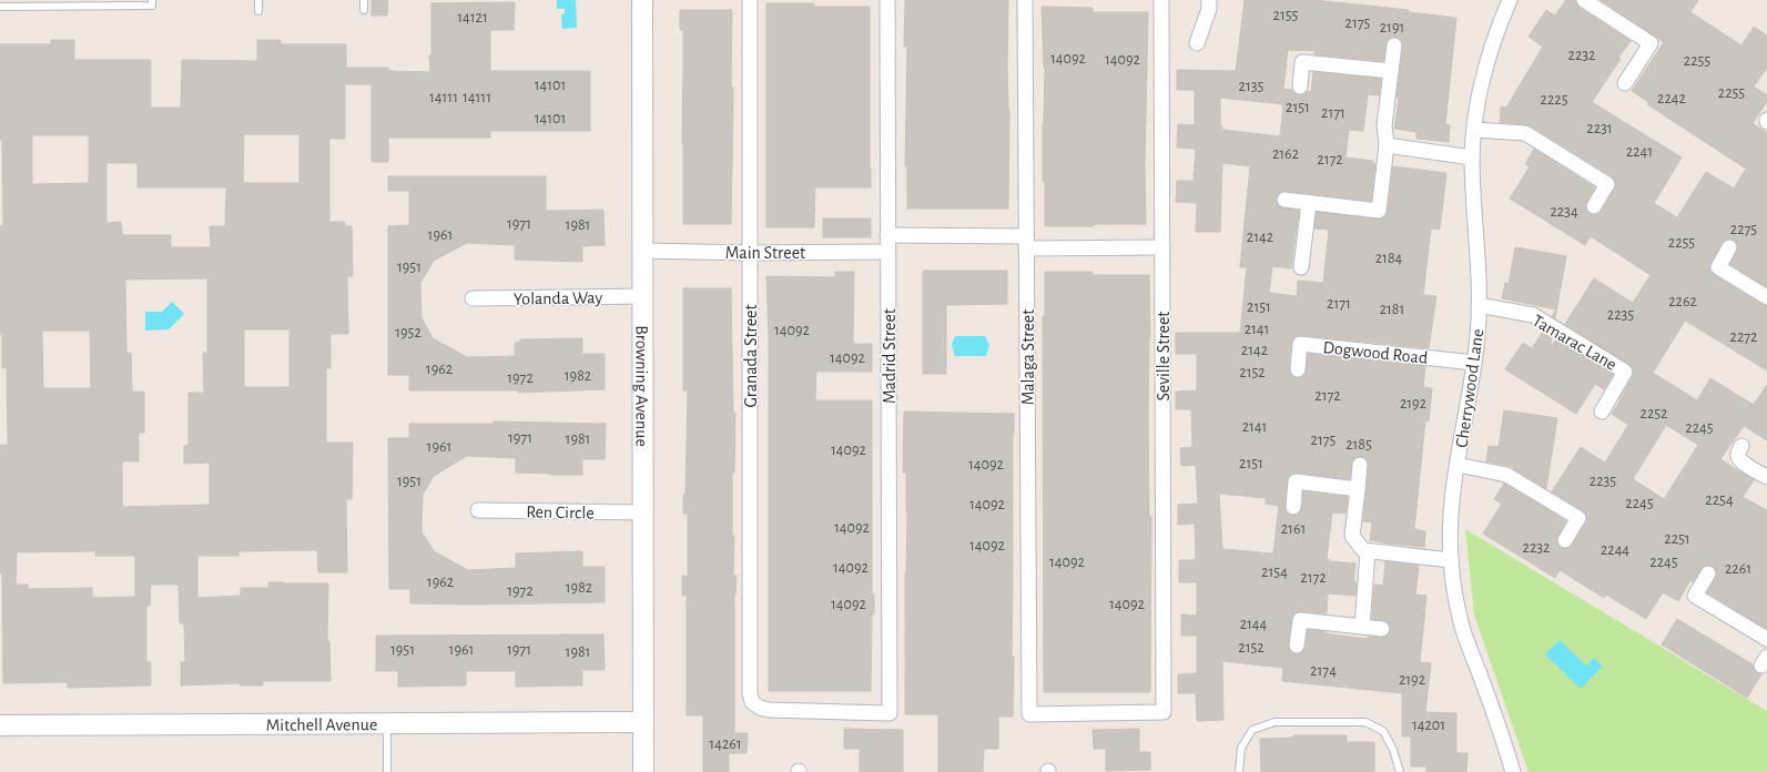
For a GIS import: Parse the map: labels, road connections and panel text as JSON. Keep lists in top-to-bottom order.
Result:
{
  "streets": {
    "street": [
      "Main Street",
      "Yolanda Way",
      "Tamarac Lane",
      "Dogwood Road",
      "Granada Street",
      "Madrid Street",
      "Seville Street",
      "Malaga Street",
      "Browning Avenue",
      "Cherrywood Lane",
      "Ren Circle",
      "Mitchell Avenue"
    ]
  },
  "crossings": [
    ["Main Street", "Granada Street"],
    ["Main Street", "Madrid Street"],
    ["Main Street", "Browning Avenue"],
    ["Yolanda Way", "Browning Avenue"],
    ["Tamarac Lane", "Cherrywood Lane"],
    ["Dogwood Road", "Cherrywood Lane"],
    ["Granada Street", "Madrid Street"],
    ["Seville Street", "Malaga Street"],
    ["Browning Avenue", "Ren Circle"],
    ["Browning Avenue", "Mitchell Avenue"]
  ],
  "house_numbers": [
    "2155",
    "14121",
    "2175",
    "2191",
    "2232",
    "14092",
    "14092",
    "2255",
    "14101",
    "2135",
    "2255",
    "14111",
    "14111",
    "2242",
    "2225",
    "2151",
    "2171",
    "14101",
    "2231",
    "2241",
    "2162",
    "2172",
    "2234",
    "1971",
    "1981",
    "2275",
    "1961",
    "2142",
    "2255",
    "2184",
    "1951",
    "2262",
    "2171",
    "2151",
    "2181",
    "2235",
    "2141",
    "14092",
    "1952",
    "2272",
    "2142",
    "14092",
    "1962",
    "2152",
    "1982",
    "1972",
    "2172",
    "2192",
    "2252",
    "2141",
    "2245",
    "1971",
    "1981",
    "2175",
    "2185",
    "1961",
    "14092",
    "2151",
    "14092",
    "1951",
    "2235",
    "2254",
    "2245",
    "14092",
    "14092",
    "2161",
    "2251",
    "14092",
    "2232",
    "2244",
    "14092",
    "2245",
    "14092",
    "2261",
    "2154",
    "2172",
    "1962",
    "1982",
    "1972",
    "14092",
    "14092",
    "2144",
    "2152",
    "1951",
    "1961",
    "1971",
    "1981",
    "2174",
    "2192",
    "14201",
    "14261"
  ]
}
